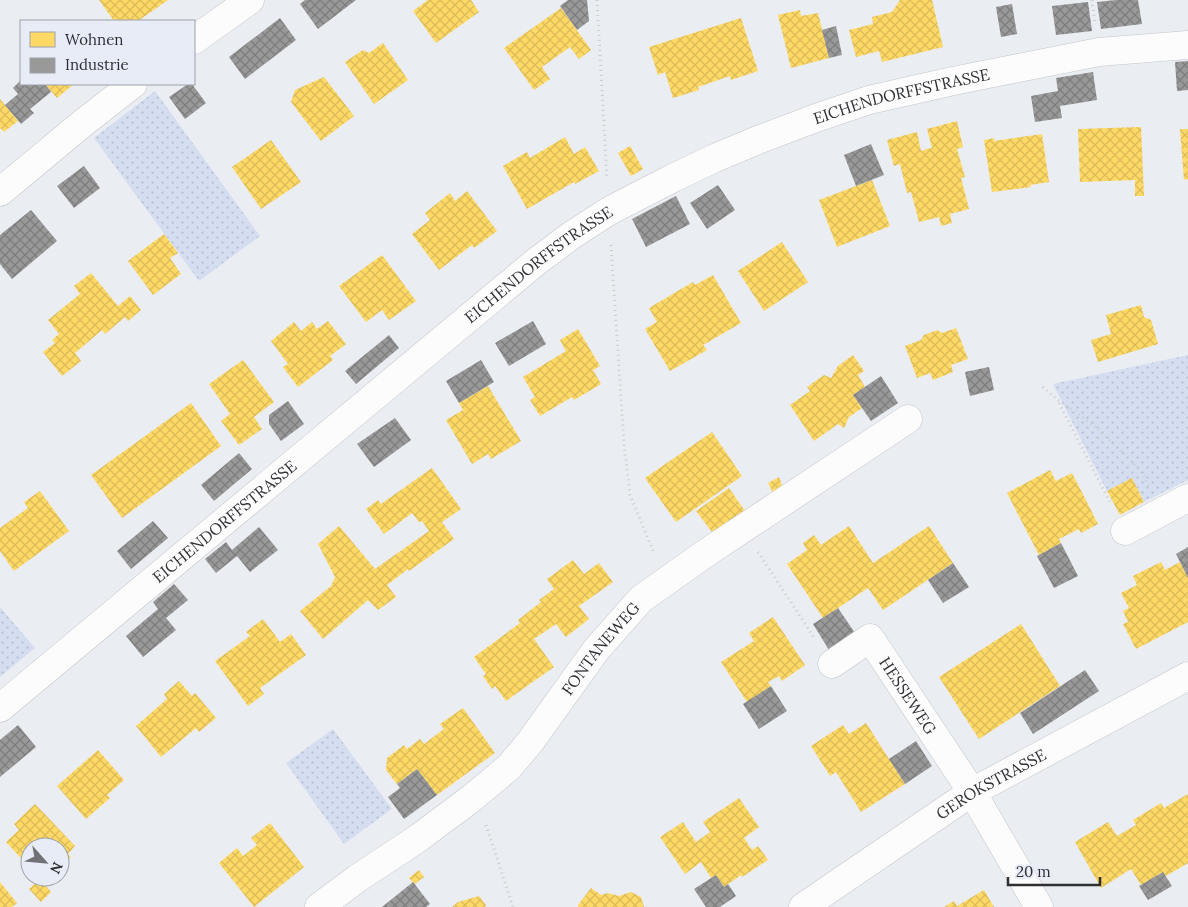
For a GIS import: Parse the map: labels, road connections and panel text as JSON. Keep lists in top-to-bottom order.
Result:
{
  "streets": {
    "street": [
      "EICHENDORFFSTRASSE",
      "FONTANEWEG",
      "HESSEWEG",
      "GEROKSTRASSE"
    ]
  },
  "crossings": [
    ["HESSEWEG", "GEROKSTRASSE"]
  ],
  "legend": ["Wohnen", "Industrie"],
  "scale_bar": "20 m",
  "north": "bottom right"
}
